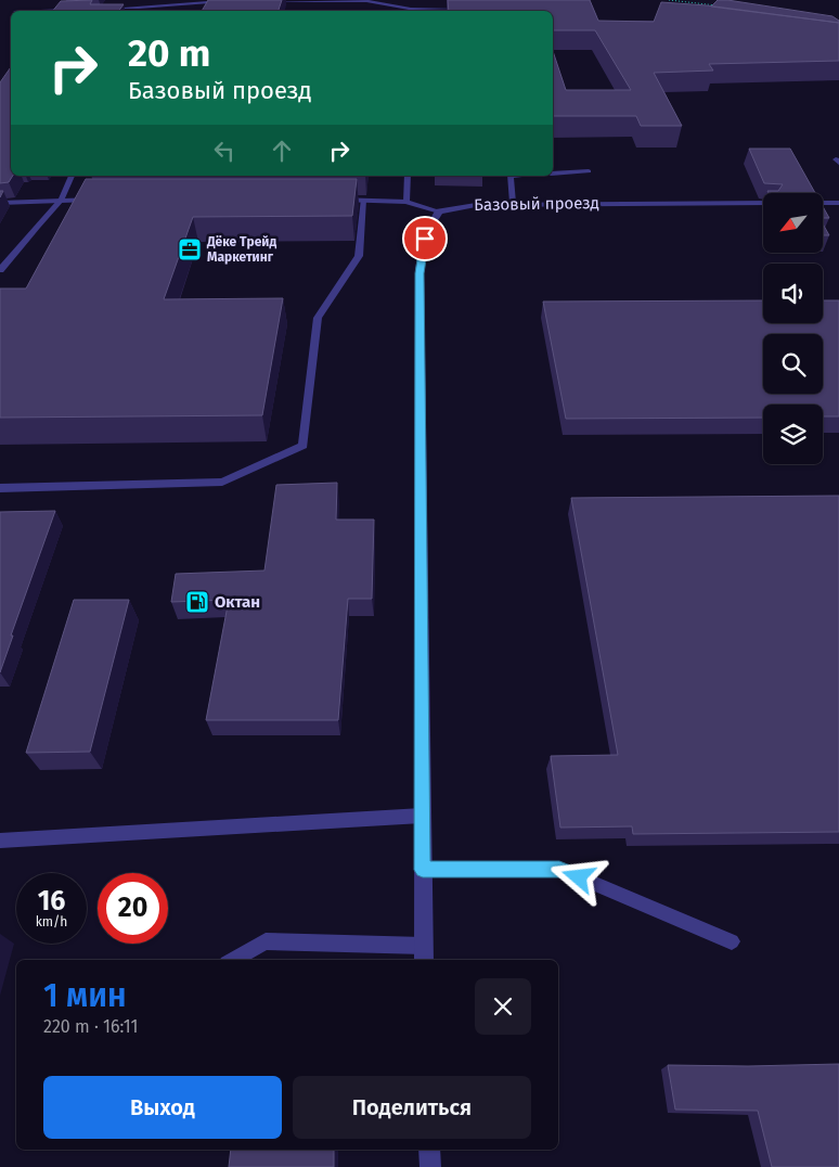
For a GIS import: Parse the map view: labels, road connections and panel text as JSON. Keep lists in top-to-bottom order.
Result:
{
  "streets": {
    "street": ["Базовый проезд"]
  },
  "places": {
    "office": ["Дёке Трейд Маркетинг"],
    "fuel station": ["Октан"]
  },
  "north": "bottom left",
  "page": {
    "turn": ["20 m", "Базовый проезд"],
    "speed": "16 km/h",
    "limit": "20",
    "heading": ["1 мин", "220 m · 16:11"],
    "buttons": ["Выход", "Поделиться"]
  }
}
